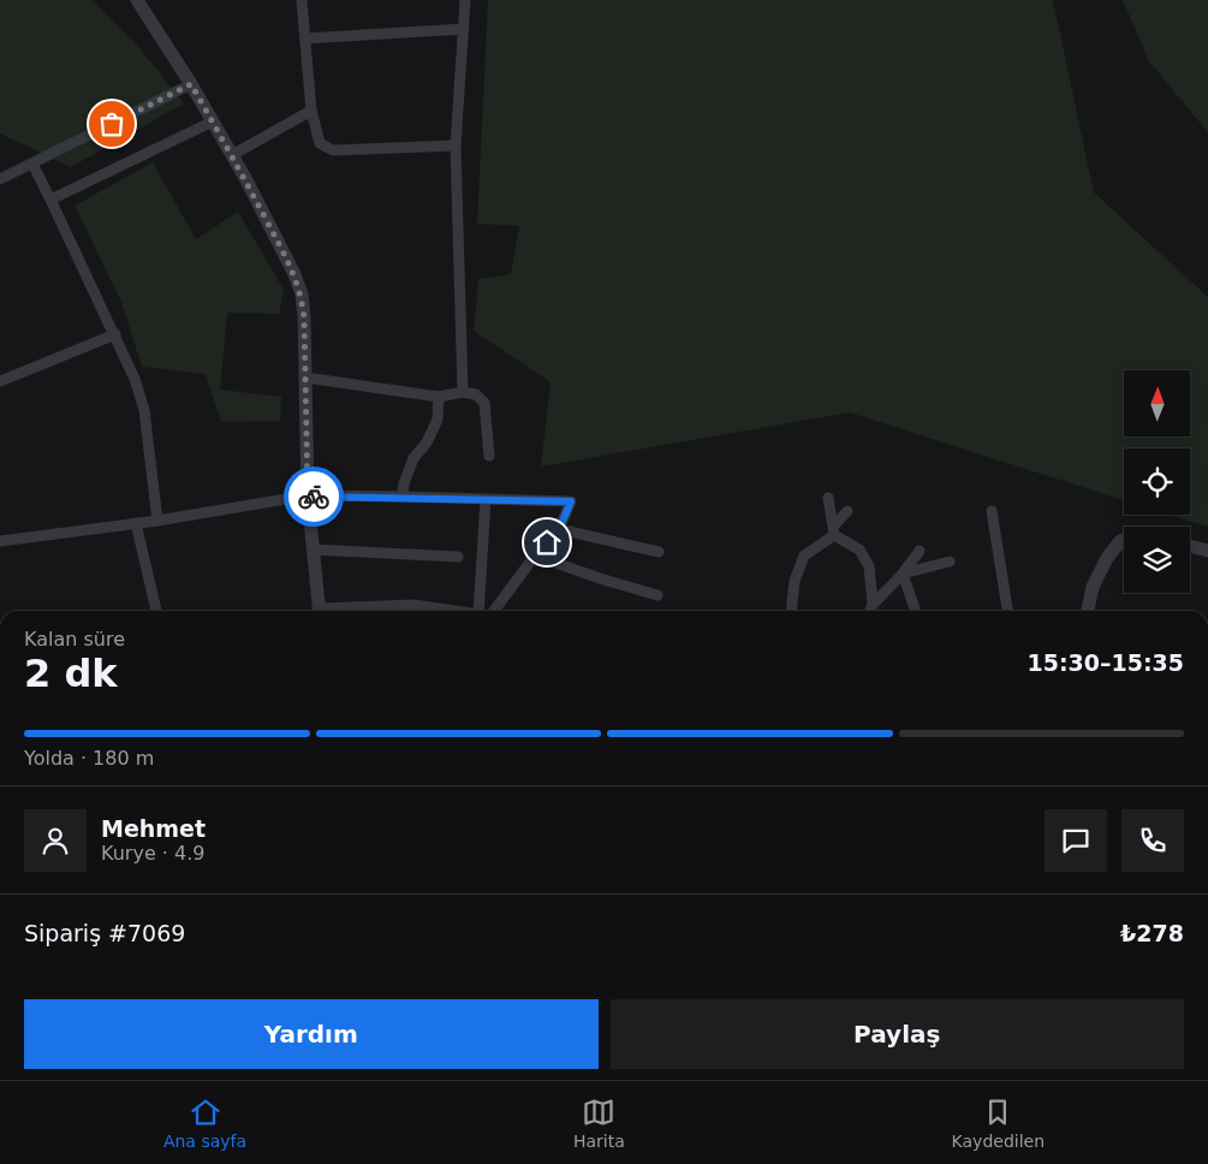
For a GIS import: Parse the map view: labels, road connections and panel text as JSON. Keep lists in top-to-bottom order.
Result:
{
  "north": "top",
  "page": {
    "heading": ["2 dk", "Kalan süre", "15:30–15:35"],
    "panel": [
      "Mehmet",
      "Kurye · 4.9",
      "Sipariş #7069",
      "₺278"
    ],
    "bar": "Yolda · 180 m",
    "buttons": ["Yardım", "Paylaş"],
    "tabs": ["Ana sayfa", "Harita", "Kaydedilen"]
  }
}
